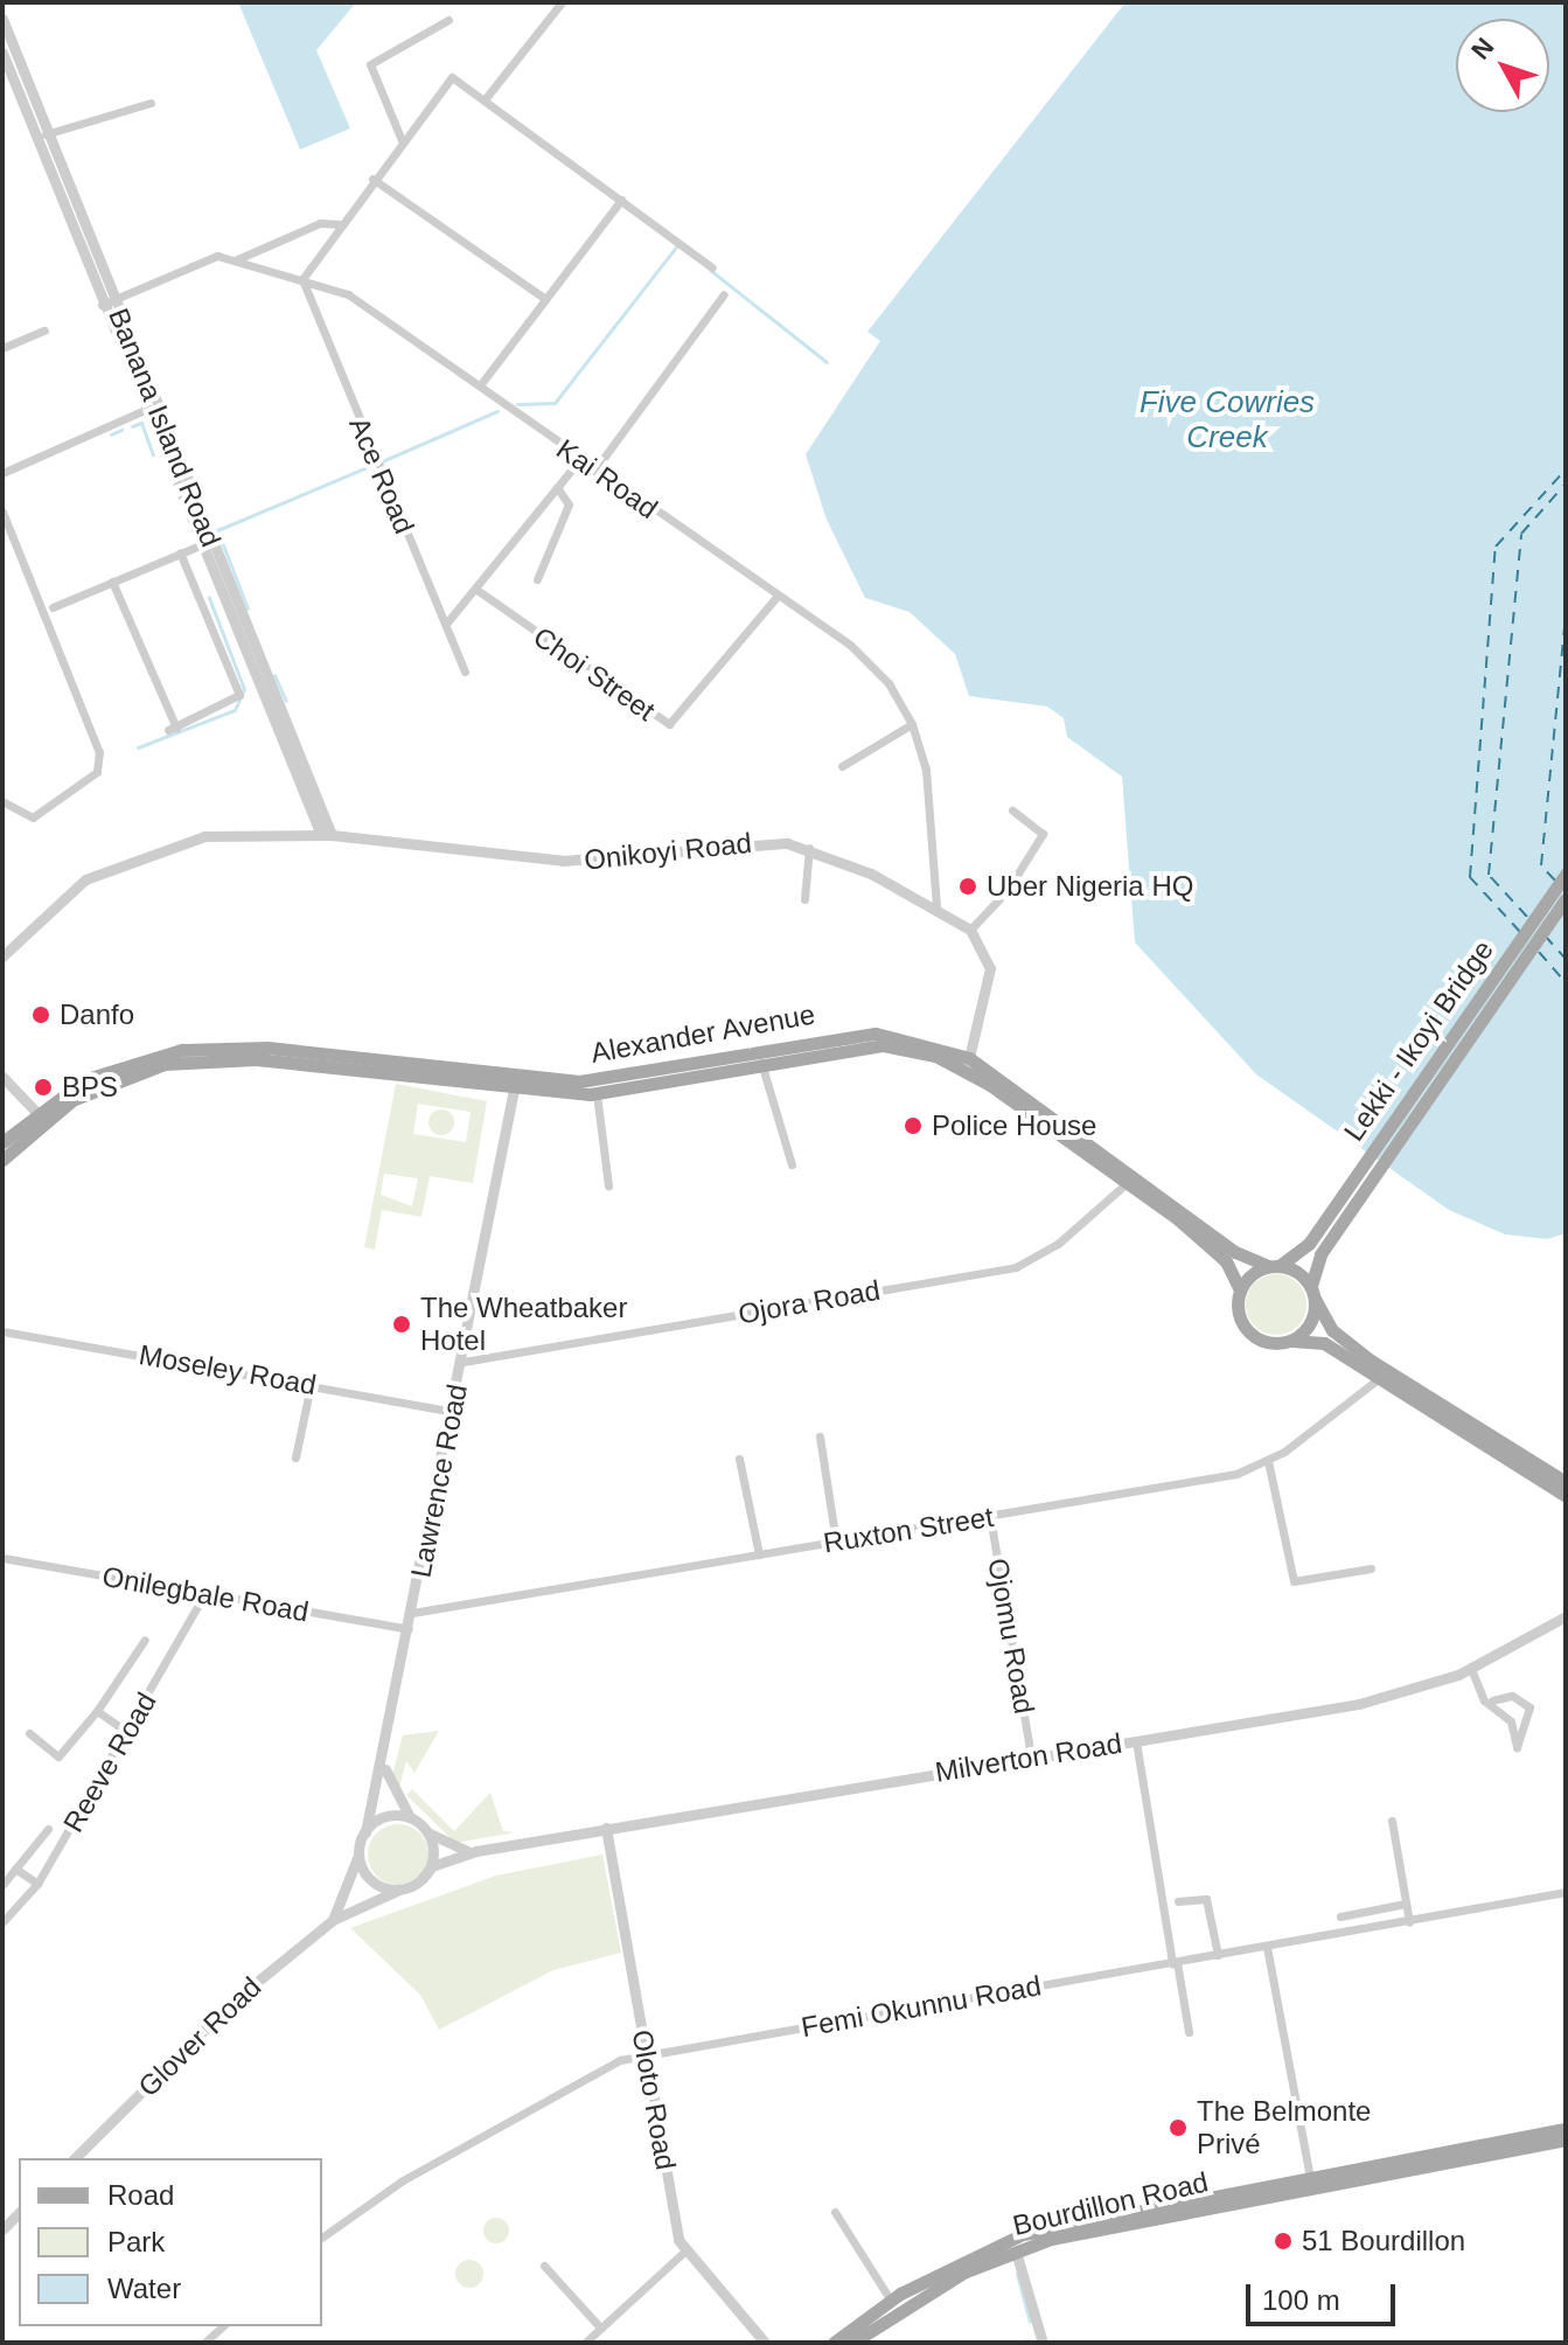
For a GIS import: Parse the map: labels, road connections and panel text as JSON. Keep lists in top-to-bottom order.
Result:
{
  "streets": {
    "main road": ["Alexander Avenue", "Lekki - Ikoyi Bridge", "Bourdillon Road"],
    "street": [
      "Banana Island Road",
      "Ace Road",
      "Kai Road",
      "Choi Street",
      "Onikoyi Road",
      "Ojora Road",
      "Moseley Road",
      "Lawrence Road",
      "Ruxton Street",
      "Onilegbale Road",
      "Ojomu Road",
      "Milverton Road",
      "Reeve Road",
      "Femi Okunnu Road",
      "Glover Road",
      "Oloto Road"
    ]
  },
  "crossings": [
    ["Banana Island Road", "Kai Road"],
    ["Banana Island Road", "Onikoyi Road"],
    ["Ace Road", "Kai Road"],
    ["Kai Road", "Choi Street"],
    ["Kai Road", "Onikoyi Road"],
    ["Alexander Avenue", "Ojora Road"],
    ["Alexander Avenue", "Lawrence Road"],
    ["Ojora Road", "Lawrence Road"],
    ["Moseley Road", "Lawrence Road"],
    ["Lawrence Road", "Ruxton Street"],
    ["Lawrence Road", "Onilegbale Road"],
    ["Lawrence Road", "Milverton Road"],
    ["Lawrence Road", "Glover Road"],
    ["Ruxton Street", "Ojomu Road"],
    ["Onilegbale Road", "Reeve Road"],
    ["Ojomu Road", "Milverton Road"],
    ["Milverton Road", "Glover Road"],
    ["Milverton Road", "Oloto Road"],
    ["Femi Okunnu Road", "Oloto Road"]
  ],
  "water": ["Five Cowries Creek"],
  "places": [
    "Uber Nigeria HQ",
    "Danfo",
    "BPS",
    "Police House",
    "The Wheatbaker Hotel",
    "The Belmonte Privé",
    "51 Bourdillon"
  ],
  "legend": ["Road", "Park", "Water"],
  "scale_bar": "100 m",
  "north": "top left"
}
